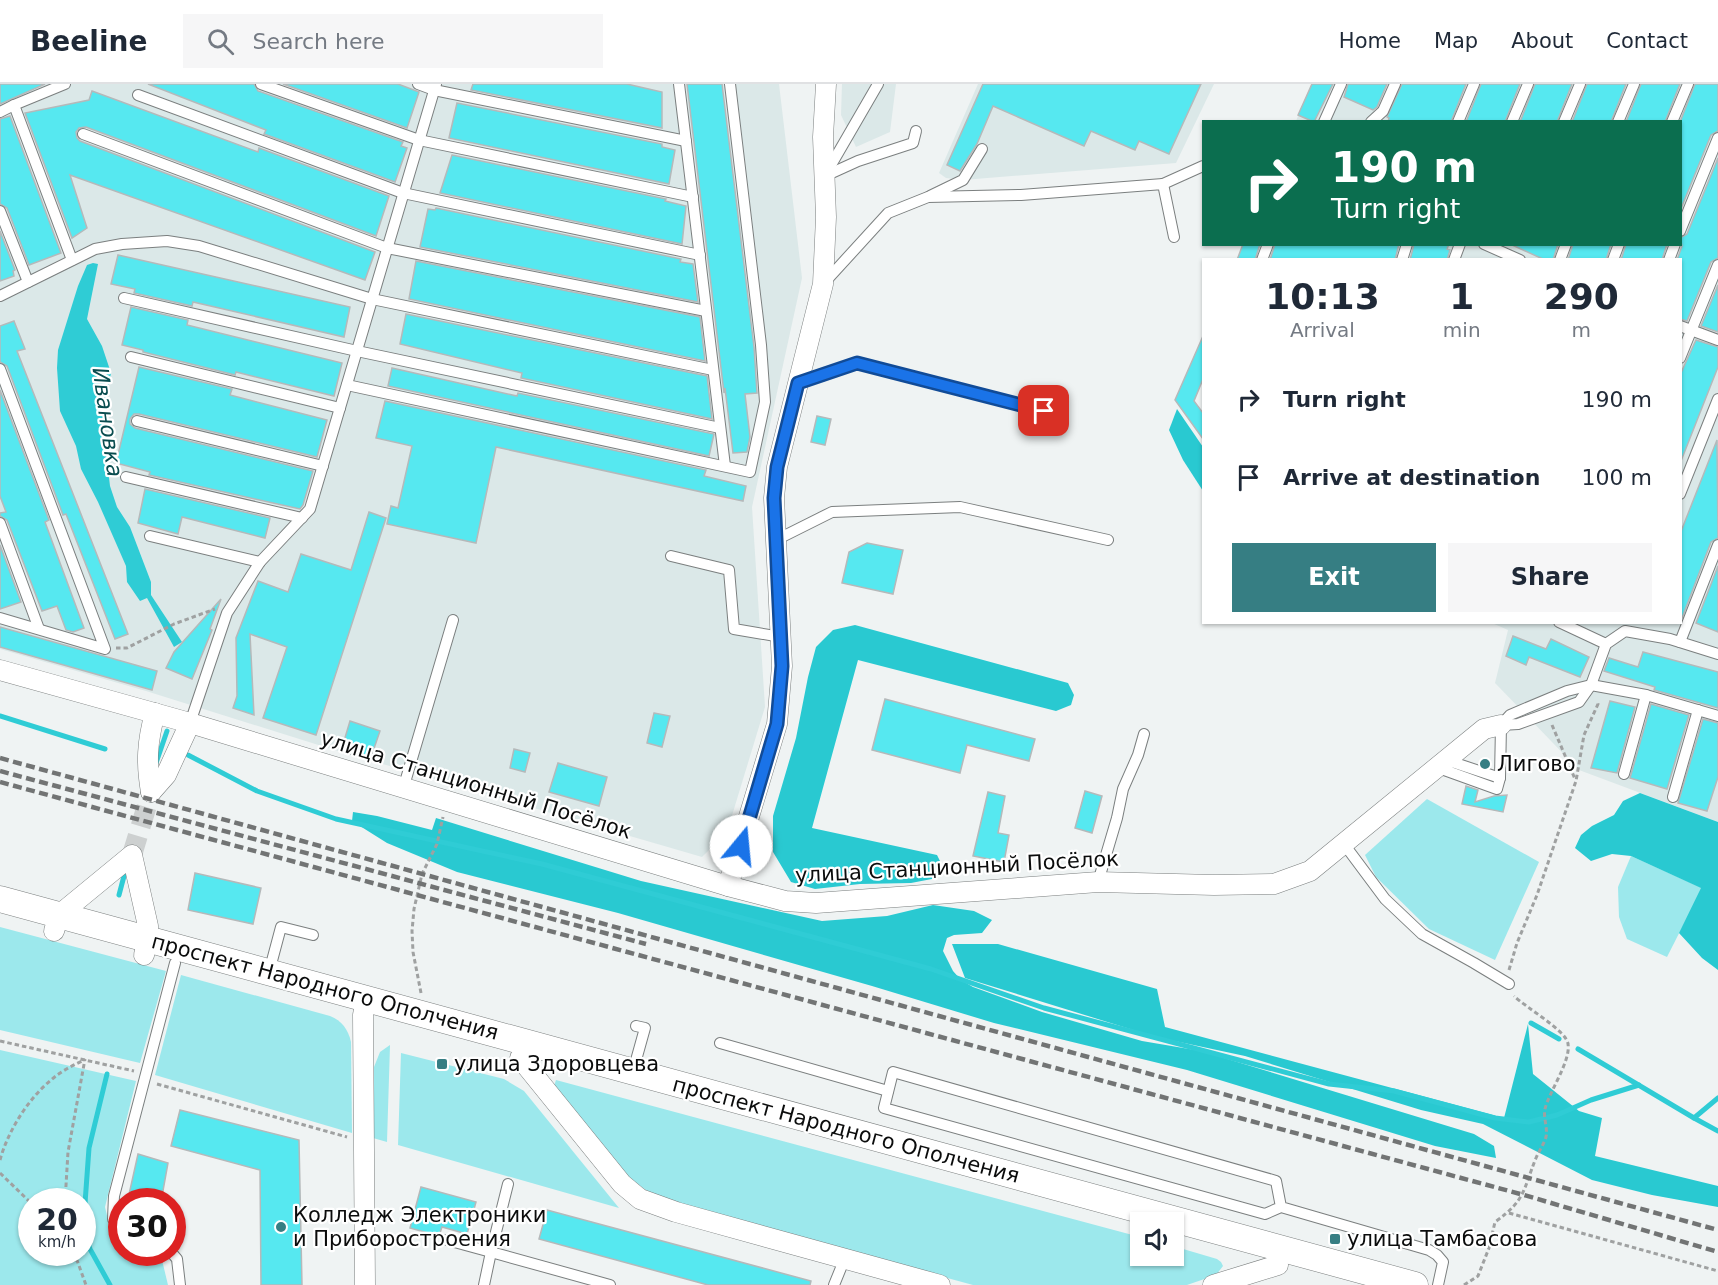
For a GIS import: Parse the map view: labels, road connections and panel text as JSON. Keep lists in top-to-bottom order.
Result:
{
  "streets": {
    "street": ["улица Станционный Посёлок", "проспект Народного Ополчения"]
  },
  "water": ["Ивановка"],
  "places": {
    "other": ["Лигово", "Колледж Электроники и Приборостроения"],
    "transit": ["улица Здоровцева", "улица Тамбасова"]
  },
  "page": {
    "header": "Beeline",
    "search": "Search here",
    "nav": [
      "Home",
      "Map",
      "About",
      "Contact"
    ],
    "turn": ["190 m", "Turn right"],
    "eta": [
      "10:13",
      "Arrival",
      "1",
      "min",
      "290",
      "m"
    ],
    "list": [
      {
        "name": "Turn right",
        "value": "190 m"
      },
      {
        "name": "Arrive at destination",
        "value": "100 m"
      }
    ],
    "buttons": ["Exit", "Share"],
    "speed": "20 km/h",
    "limit": "30"
  }
}
